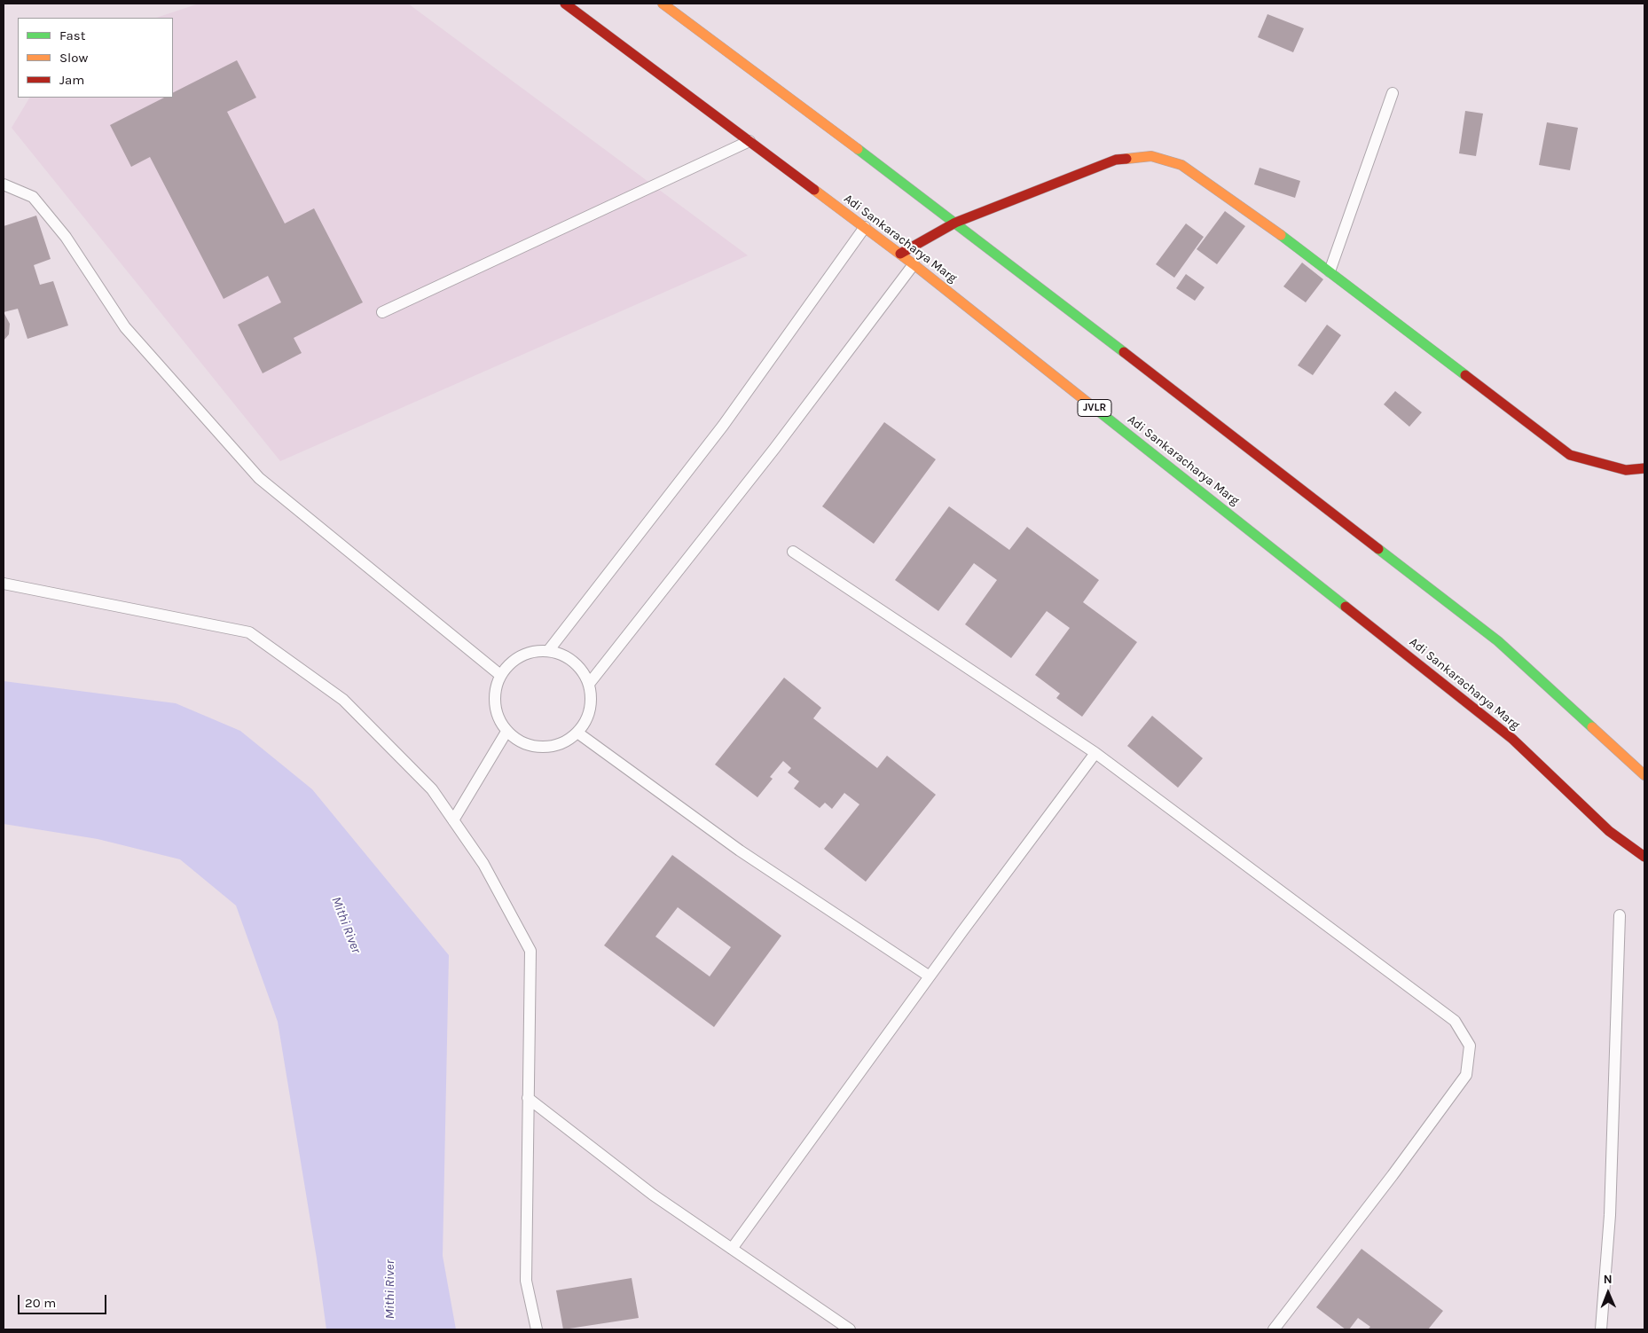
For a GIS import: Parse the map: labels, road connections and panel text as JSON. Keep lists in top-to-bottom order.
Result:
{
  "streets": {
    "main road": ["Adi Sankaracharya Marg", "JVLR"]
  },
  "water": ["Mithi River"],
  "legend": ["Fast", "Slow", "Jam"],
  "scale_bar": "20 m",
  "north": "top"
}
